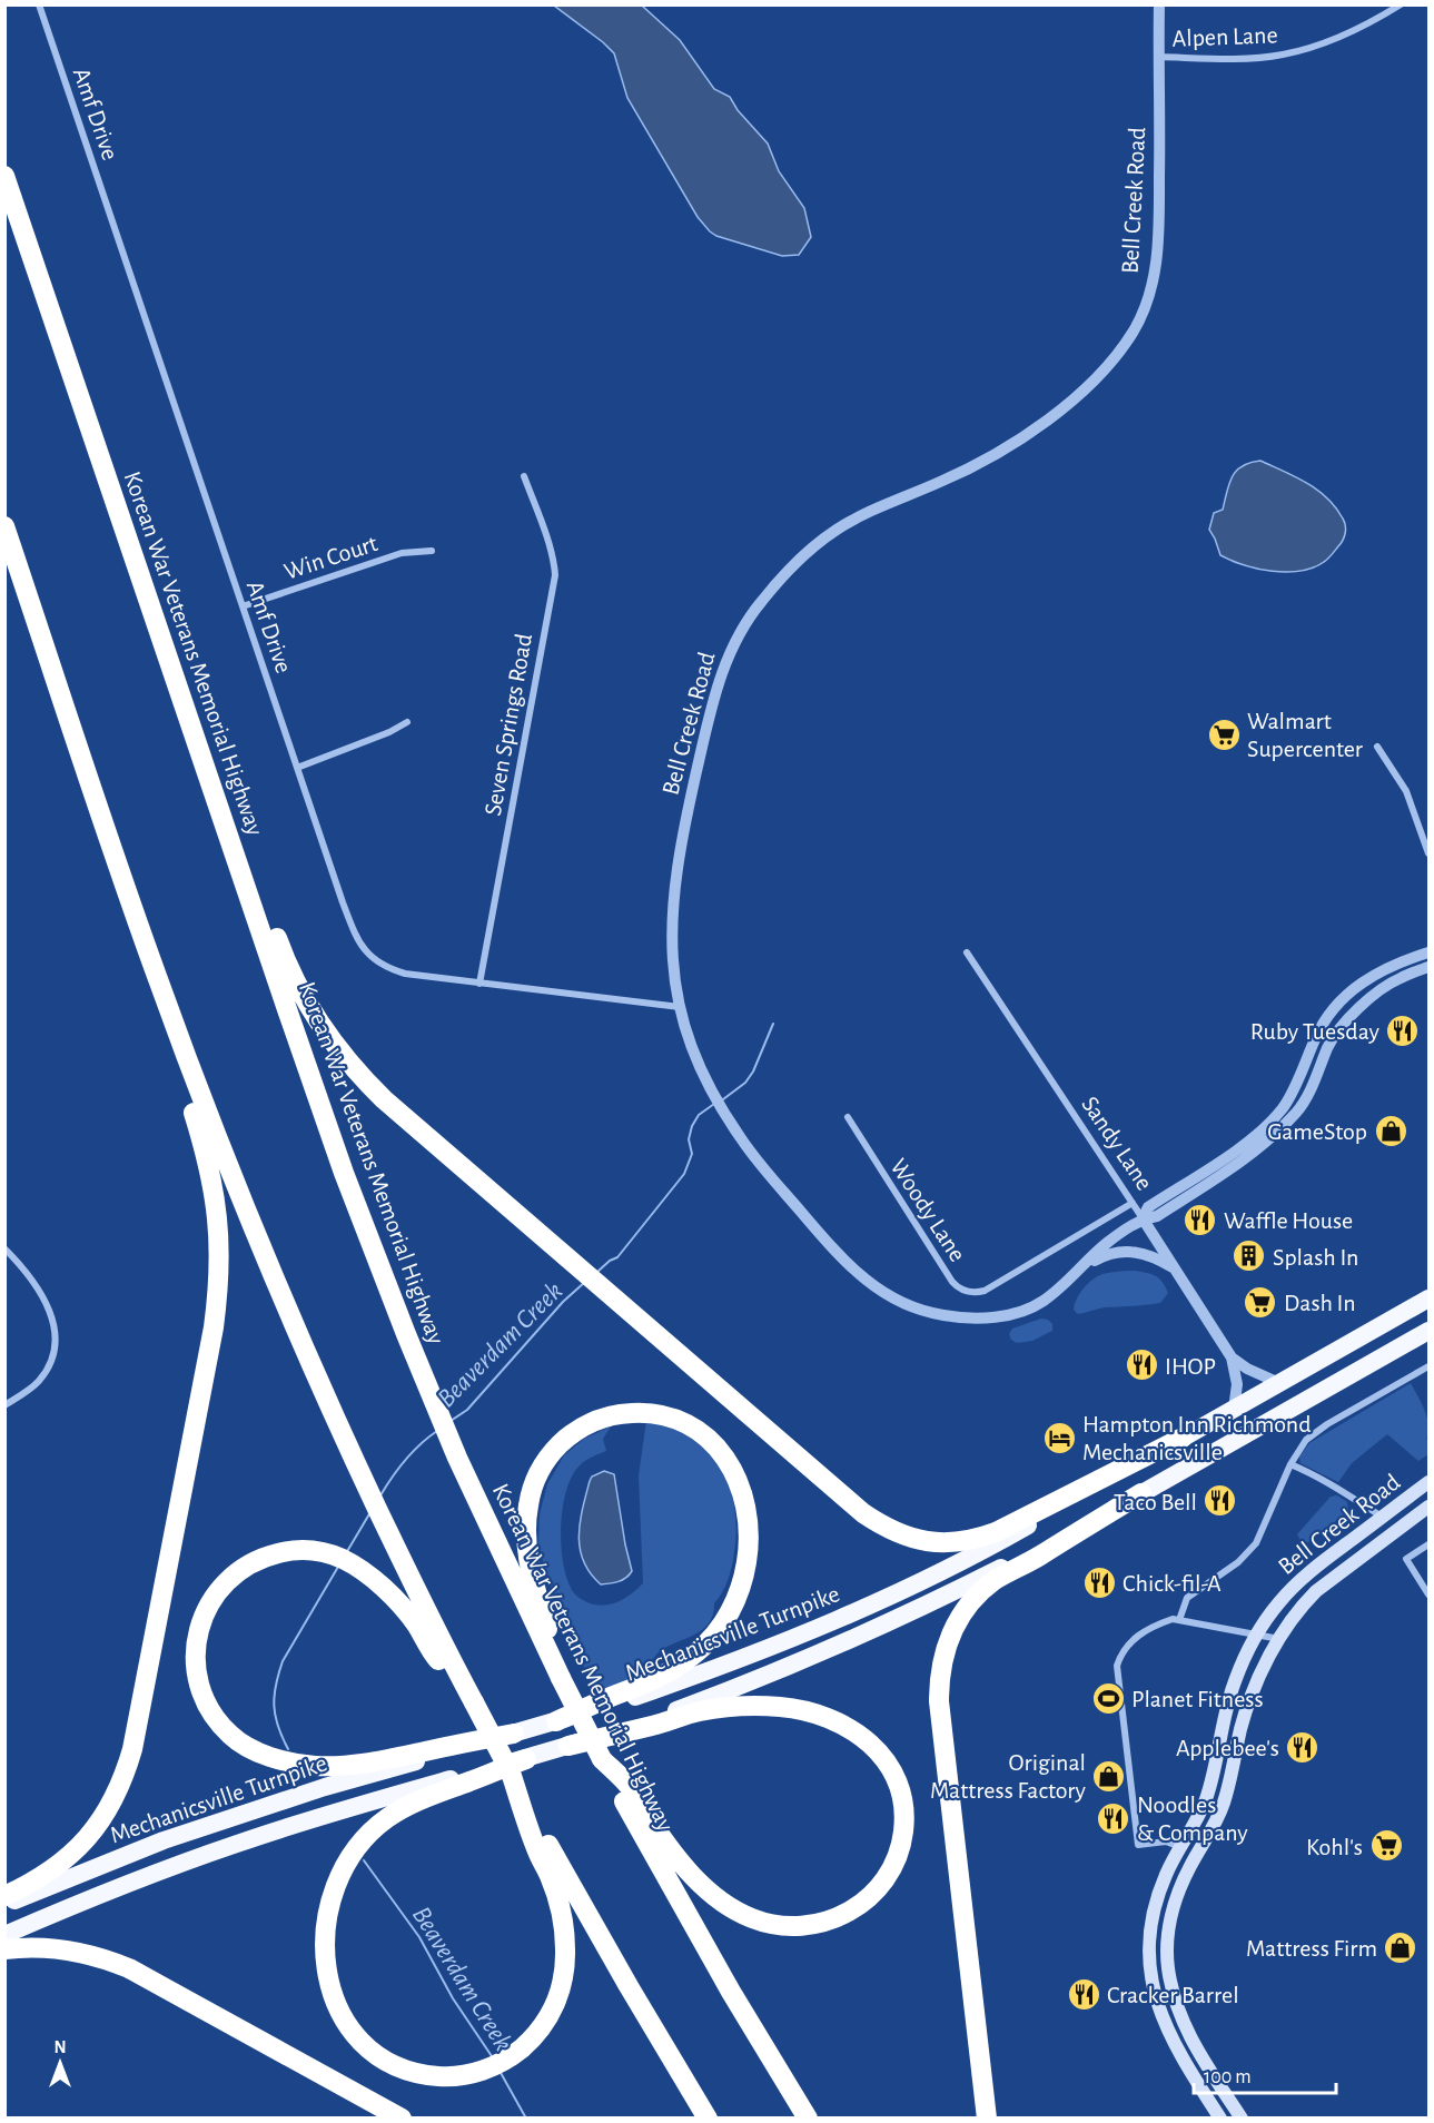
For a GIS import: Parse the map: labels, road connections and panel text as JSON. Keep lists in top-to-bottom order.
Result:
{
  "streets": {
    "highway": ["Korean War Veterans Memorial Highway", "Mechanicsville Turnpike"],
    "main road": ["Bell Creek Road"],
    "street": [
      "Alpen Lane",
      "Amf Drive",
      "Win Court",
      "Seven Springs Road",
      "Sandy Lane",
      "Woody Lane"
    ]
  },
  "crossings": [
    ["Alpen Lane", "Bell Creek Road"],
    ["Amf Drive", "Bell Creek Road"],
    ["Amf Drive", "Win Court"],
    ["Amf Drive", "Seven Springs Road"],
    ["Bell Creek Road", "Sandy Lane"],
    ["Sandy Lane", "Woody Lane"],
    ["Sandy Lane", "Mechanicsville Turnpike"]
  ],
  "water": ["Beaverdam Creek"],
  "places": {
    "supermarket": ["Walmart Supercenter", "Dash In", "Kohl's"],
    "restaurant": [
      "Ruby Tuesday",
      "Waffle House",
      "IHOP",
      "Taco Bell",
      "Chick-fil-A",
      "Applebee's",
      "Noodles & Company",
      "Cracker Barrel"
    ],
    "shop": ["GameStop", "Original Mattress Factory", "Mattress Firm"],
    "building": ["Splash In"],
    "hotel": ["Hampton Inn Richmond Mechanicsville"],
    "sports": ["Planet Fitness"]
  },
  "scale_bar": "100 m",
  "north": "top"
}
